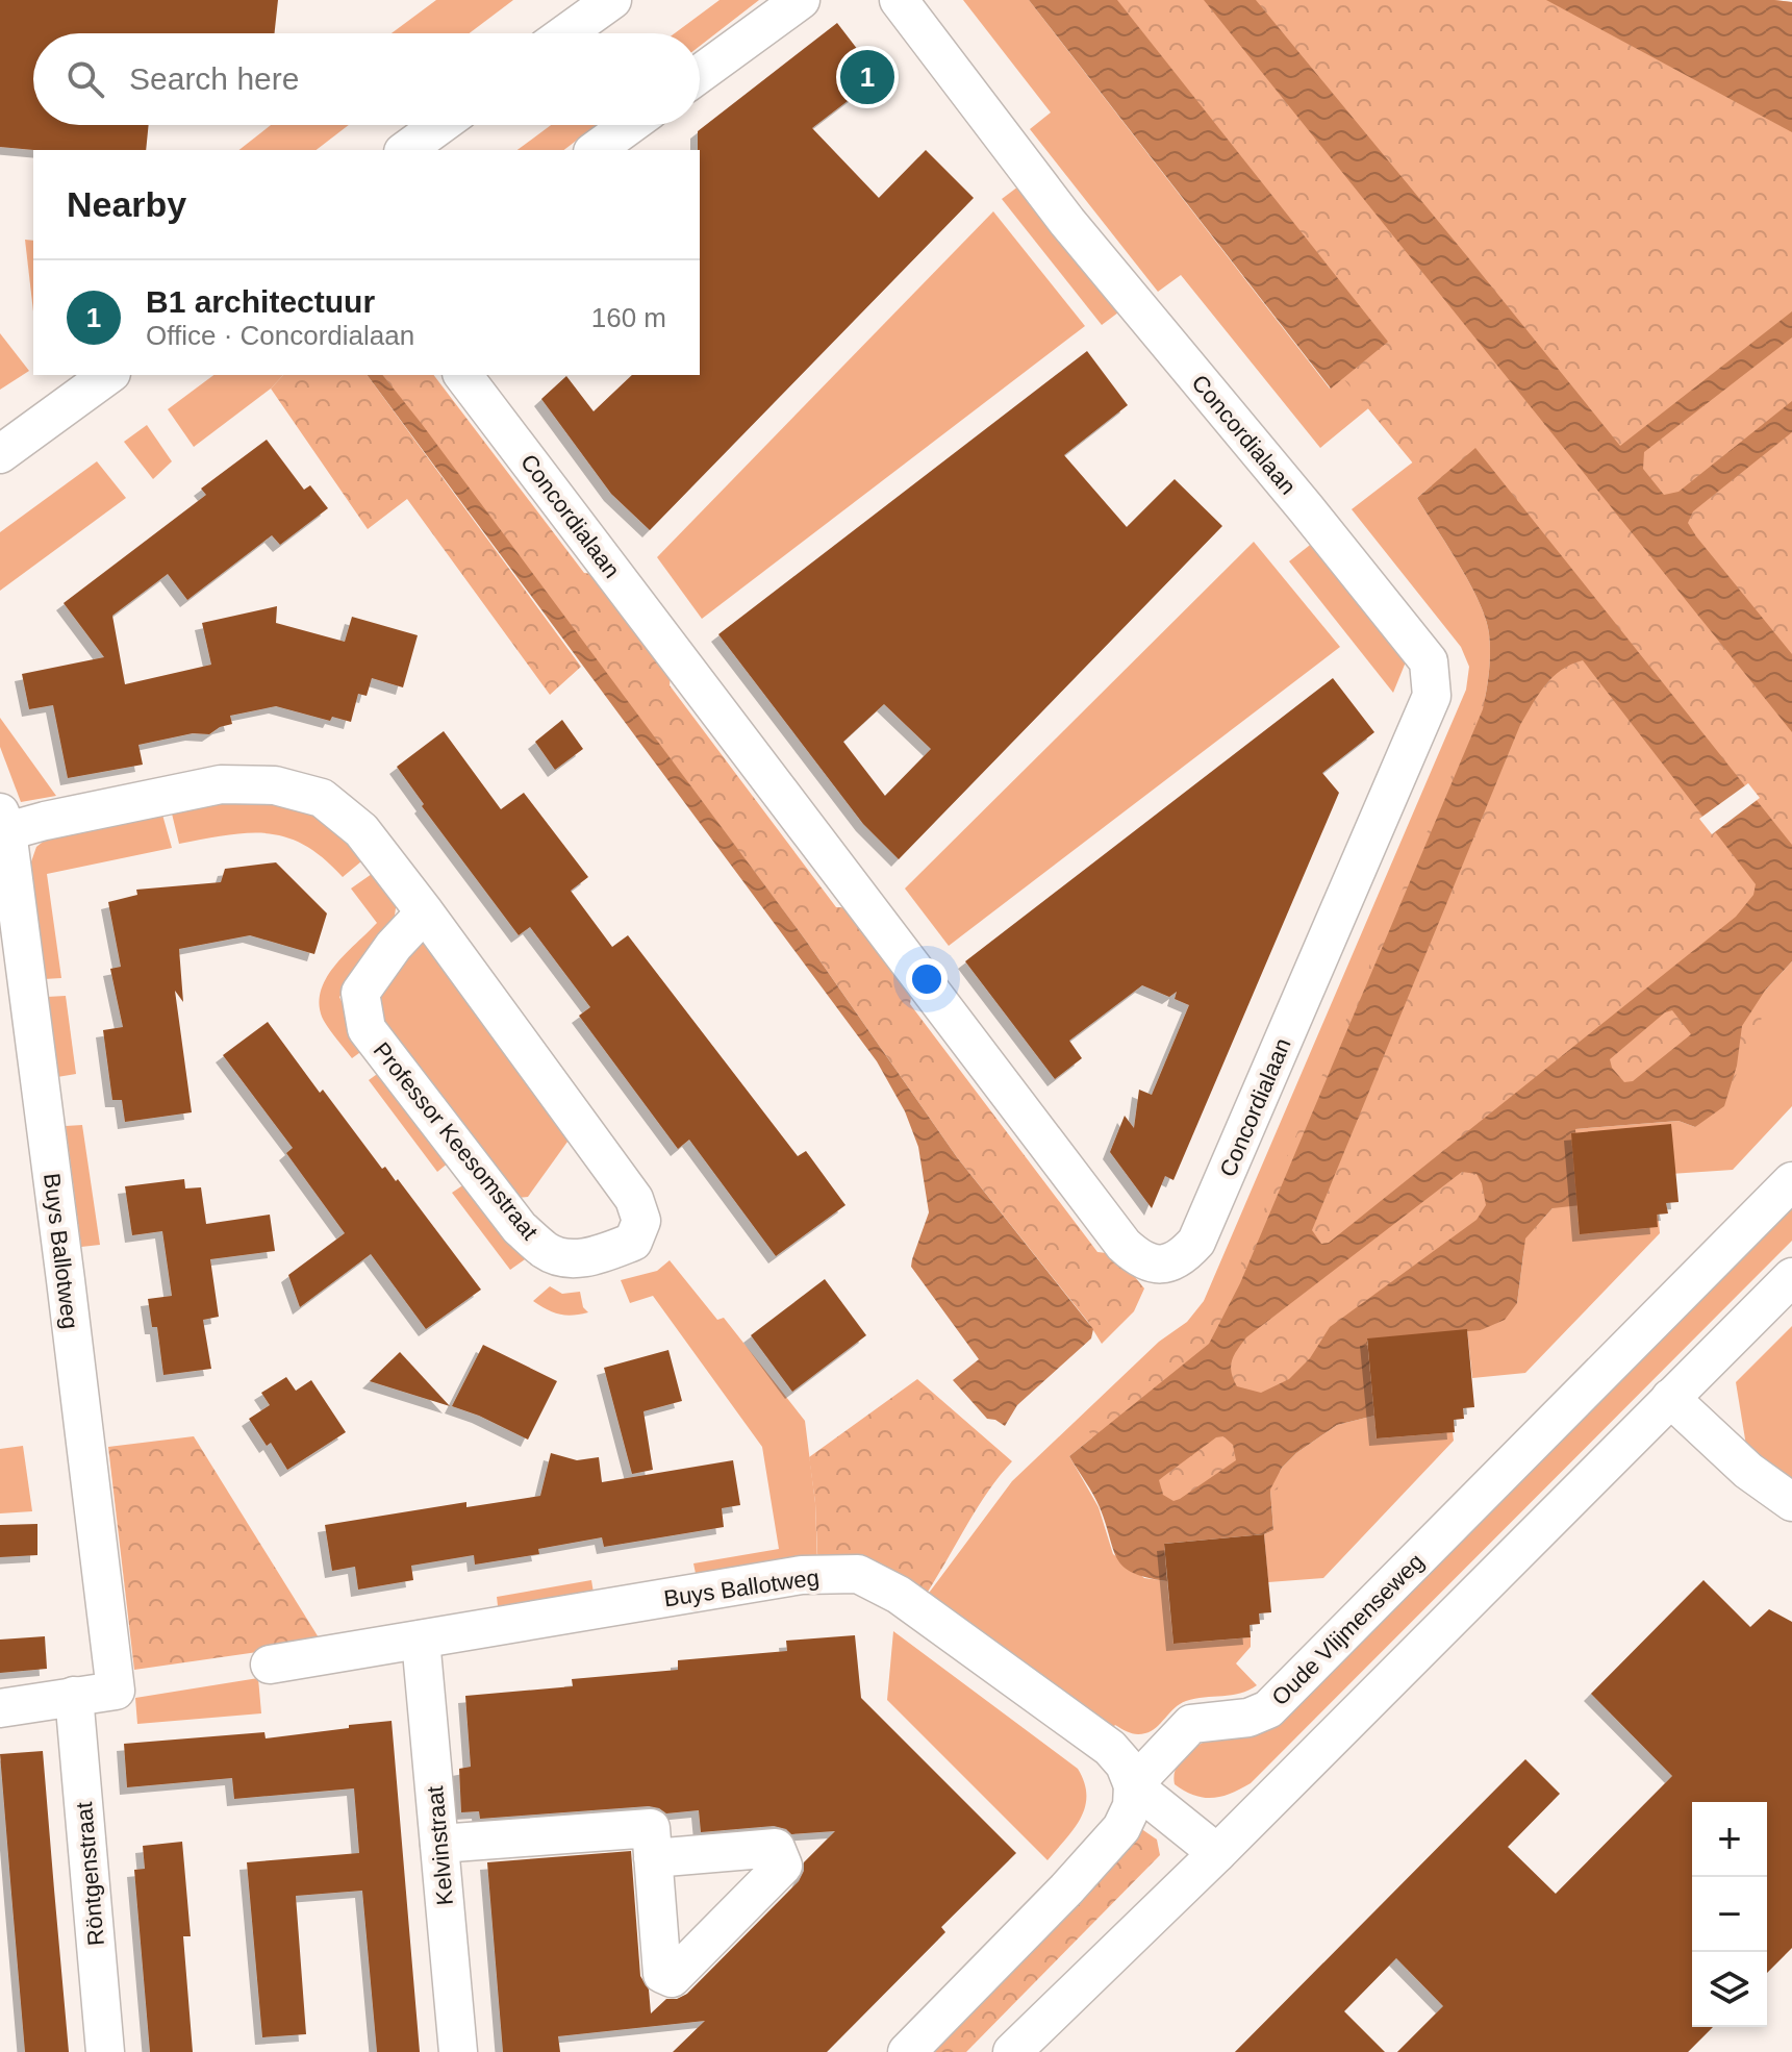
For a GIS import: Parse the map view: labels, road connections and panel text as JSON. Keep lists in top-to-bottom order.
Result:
{
  "streets": {
    "street": [
      "Concordialaan",
      "Professor Keesomstraat",
      "Buys Ballotweg",
      "Oude Vlijmenseweg",
      "Kelvinstraat",
      "Röntgenstraat"
    ]
  },
  "crossings": [
    ["Professor Keesomstraat", "Buys Ballotweg"],
    ["Buys Ballotweg", "Oude Vlijmenseweg"],
    ["Buys Ballotweg", "Kelvinstraat"],
    ["Buys Ballotweg", "Röntgenstraat"]
  ],
  "page": {
    "search": "Search here",
    "pins": "1",
    "heading": "Nearby",
    "list": [
      {
        "mark": "1",
        "name": "B1 architectuur",
        "note": "Office · Concordialaan",
        "value": "160 m"
      }
    ],
    "map_buttons": ["+", "−"]
  }
}
